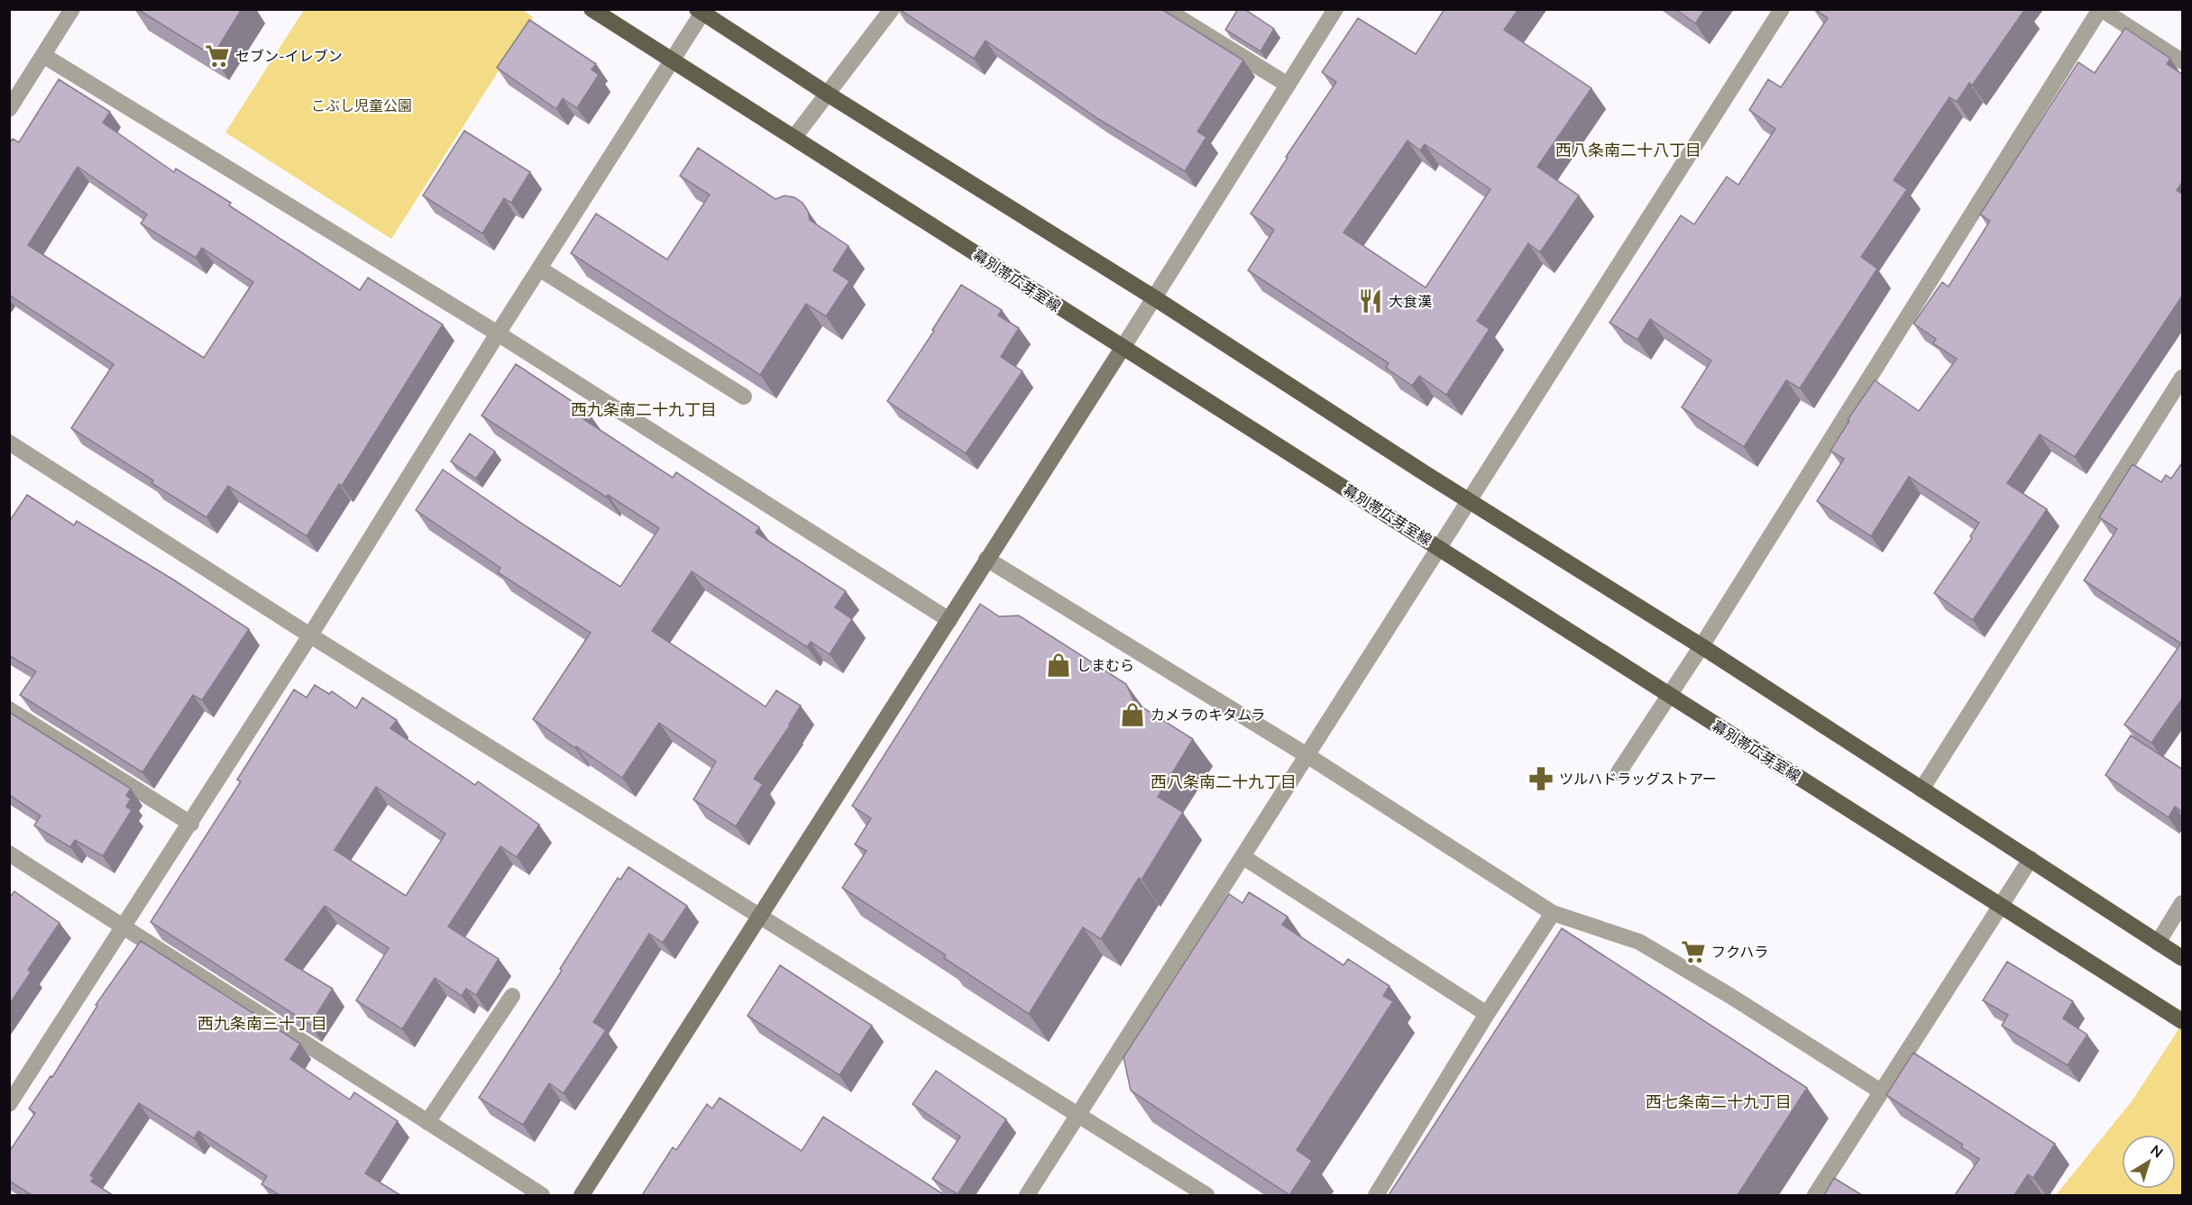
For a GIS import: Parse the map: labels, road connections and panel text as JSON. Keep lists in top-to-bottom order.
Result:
{
  "streets": {
    "main road": ["幕別帯広芽室線"]
  },
  "districts": [
    "西八条南二十八丁目",
    "西九条南二十九丁目",
    "西八条南二十九丁目",
    "西九条南三十丁目",
    "西七条南二十九丁目"
  ],
  "parks": ["こぶし児童公園"],
  "places": {
    "supermarket": ["セブン-イレブン", "フクハラ"],
    "restaurant": ["大食漢"],
    "shop": ["しまむら", "カメラのキタムラ"],
    "pharmacy": ["ツルハドラッグストアー"]
  },
  "north": "top right"
}
